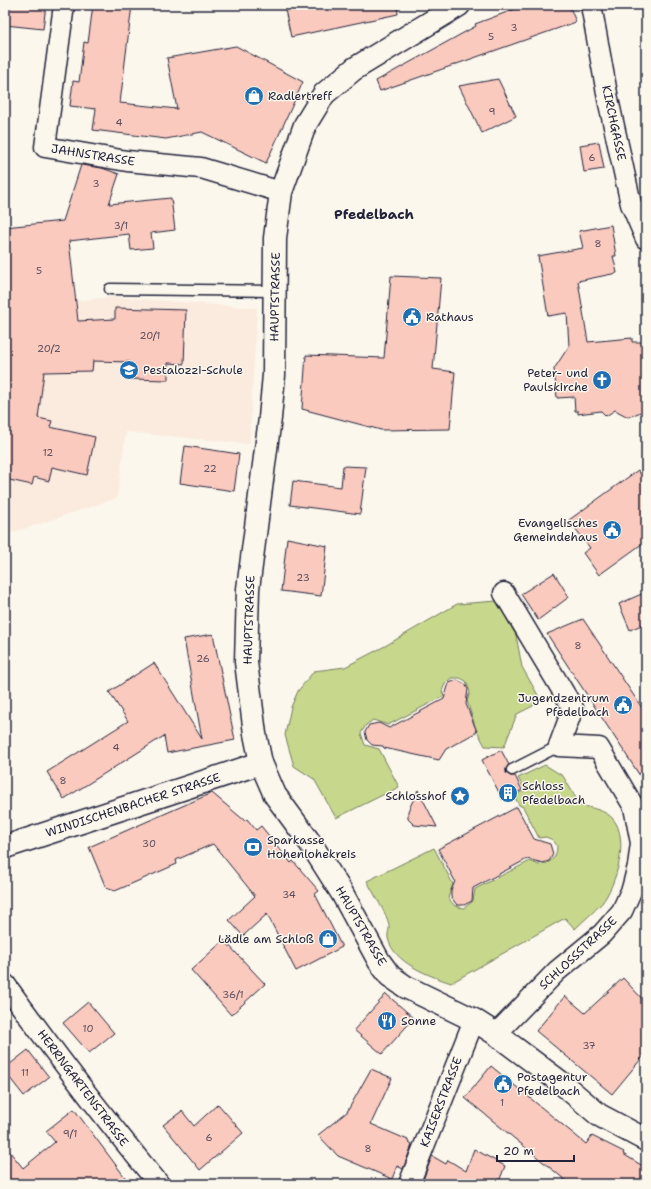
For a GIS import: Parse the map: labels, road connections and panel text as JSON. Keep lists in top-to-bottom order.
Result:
{
  "streets": {
    "main road": ["HAUPTSTRASSE", "WINDISCHENBACHER STRASSE"],
    "street": [
      "KIRCHGASSE",
      "JAHNSTRASSE",
      "SCHLOSSSTRASSE",
      "HERRNGARTENSTRASSE",
      "KAISERSTRASSE"
    ]
  },
  "crossings": [
    ["JAHNSTRASSE", "HAUPTSTRASSE"],
    ["HAUPTSTRASSE", "WINDISCHENBACHER STRASSE"],
    ["HAUPTSTRASSE", "SCHLOSSSTRASSE"],
    ["HAUPTSTRASSE", "KAISERSTRASSE"]
  ],
  "districts": ["Pfedelbach"],
  "places": {
    "shop": ["Radlertreff", "Lädle am Schloß"],
    "public building": [
      "Rathaus",
      "Evangelisches Gemeindehaus",
      "Jugendzentrum Pfedelbach",
      "Postagentur Pfedelbach"
    ],
    "school or university": ["Pestalozzi-Schule"],
    "church": ["Peter- und Paulskirche"],
    "building": ["Schloss Pfedelbach"],
    "place": ["Schlosshof"],
    "bank": ["Sparkasse Hohenlohekreis"],
    "restaurant": ["Sonne"]
  },
  "house_numbers": [
    "3",
    "5",
    "9",
    "4",
    "6",
    "3",
    "3/1",
    "8",
    "5",
    "20/1",
    "20/2",
    "12",
    "22",
    "23",
    "8",
    "26",
    "4",
    "8",
    "30",
    "34",
    "36/1",
    "10",
    "37",
    "11",
    "1",
    "9/1",
    "6",
    "8"
  ],
  "scale_bar": "20 m"
}
